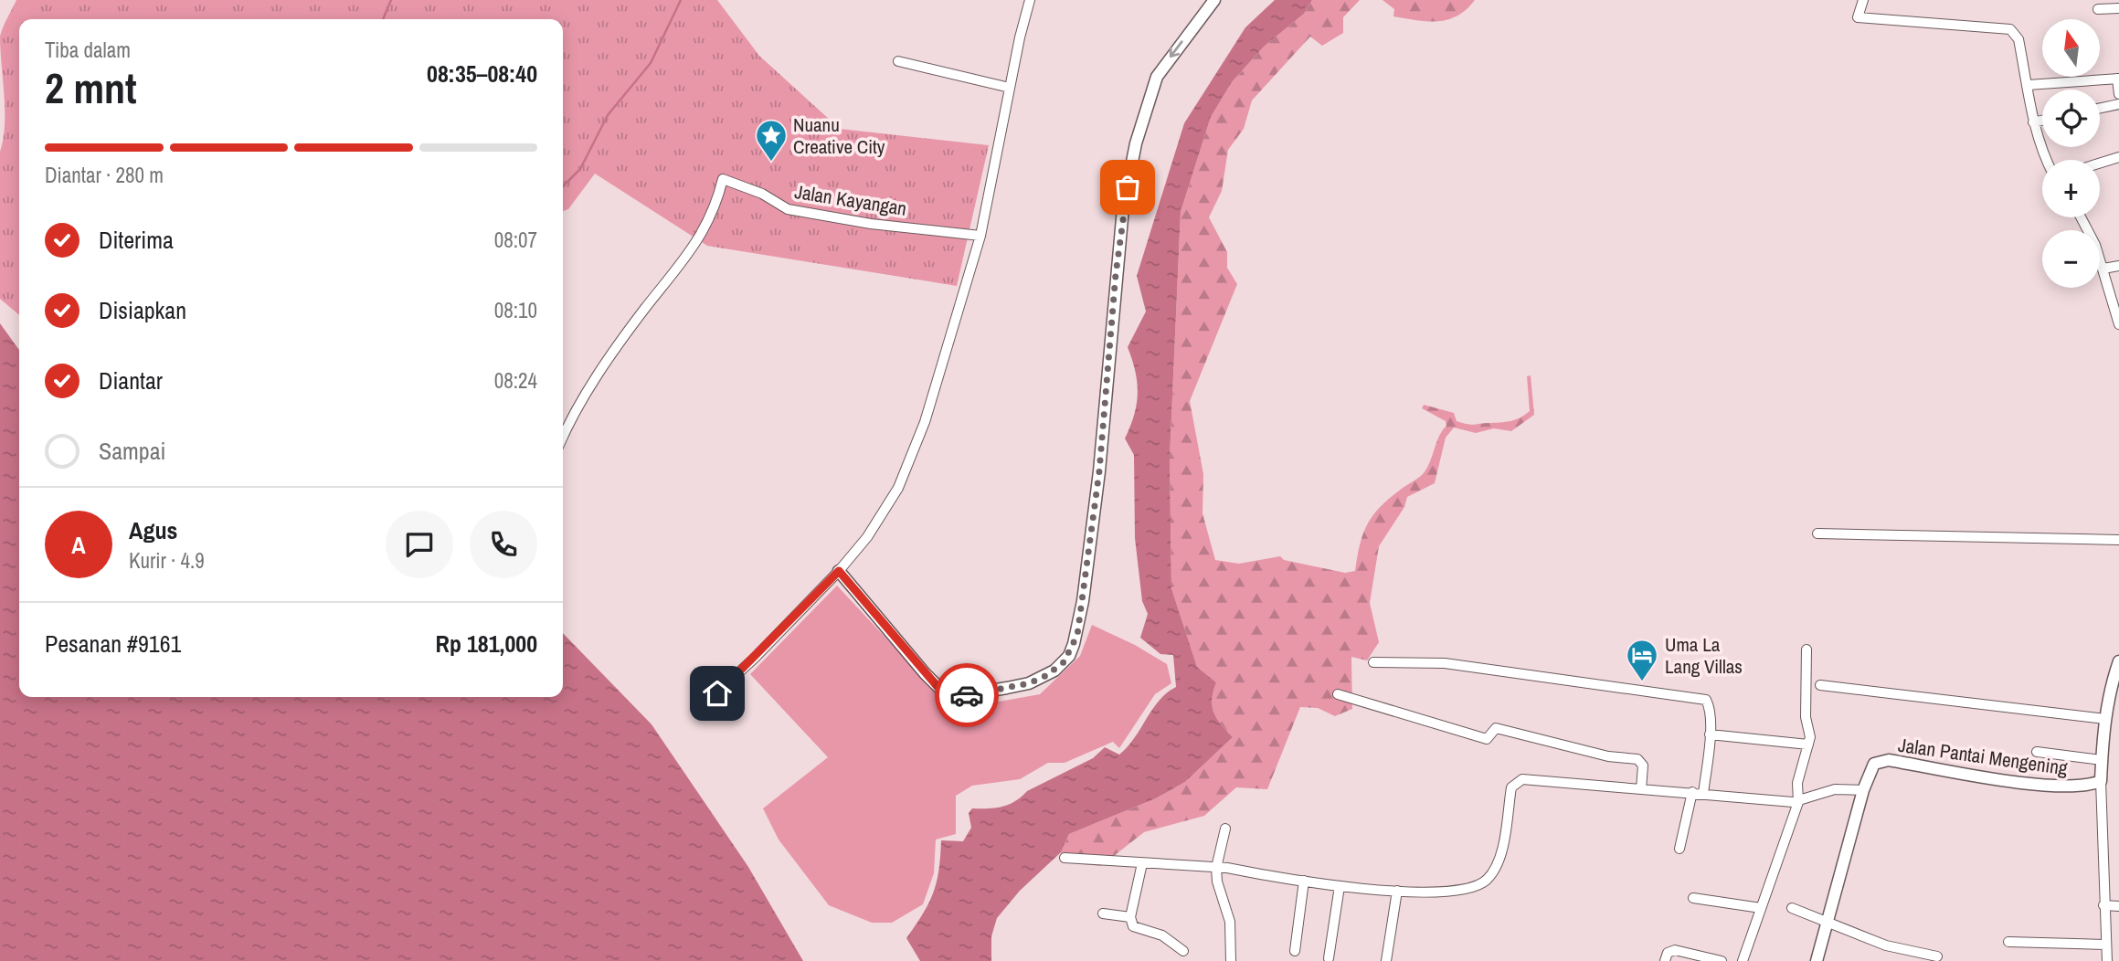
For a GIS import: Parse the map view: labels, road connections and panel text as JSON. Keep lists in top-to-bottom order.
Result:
{
  "streets": {
    "street": ["Jalan Kayangan", "Jalan Pantai Mengening"]
  },
  "places": {
    "place": ["Nuanu Creative City"],
    "hotel": ["Uma La Lang Villas"]
  },
  "north": "top",
  "page": {
    "map_buttons": ["+", "−"],
    "heading": ["2 mnt", "Tiba dalam", "08:35–08:40"],
    "panel": [
      "Agus",
      "Kurir · 4.9",
      "Pesanan #9161",
      "Rp 181,000"
    ],
    "bar": "Diantar · 280 m",
    "list": [
      ["Diterima", "08:07"],
      ["Disiapkan", "08:10"],
      ["Diantar", "08:24"],
      "Sampai"
    ],
    "round": "A"
  }
}
